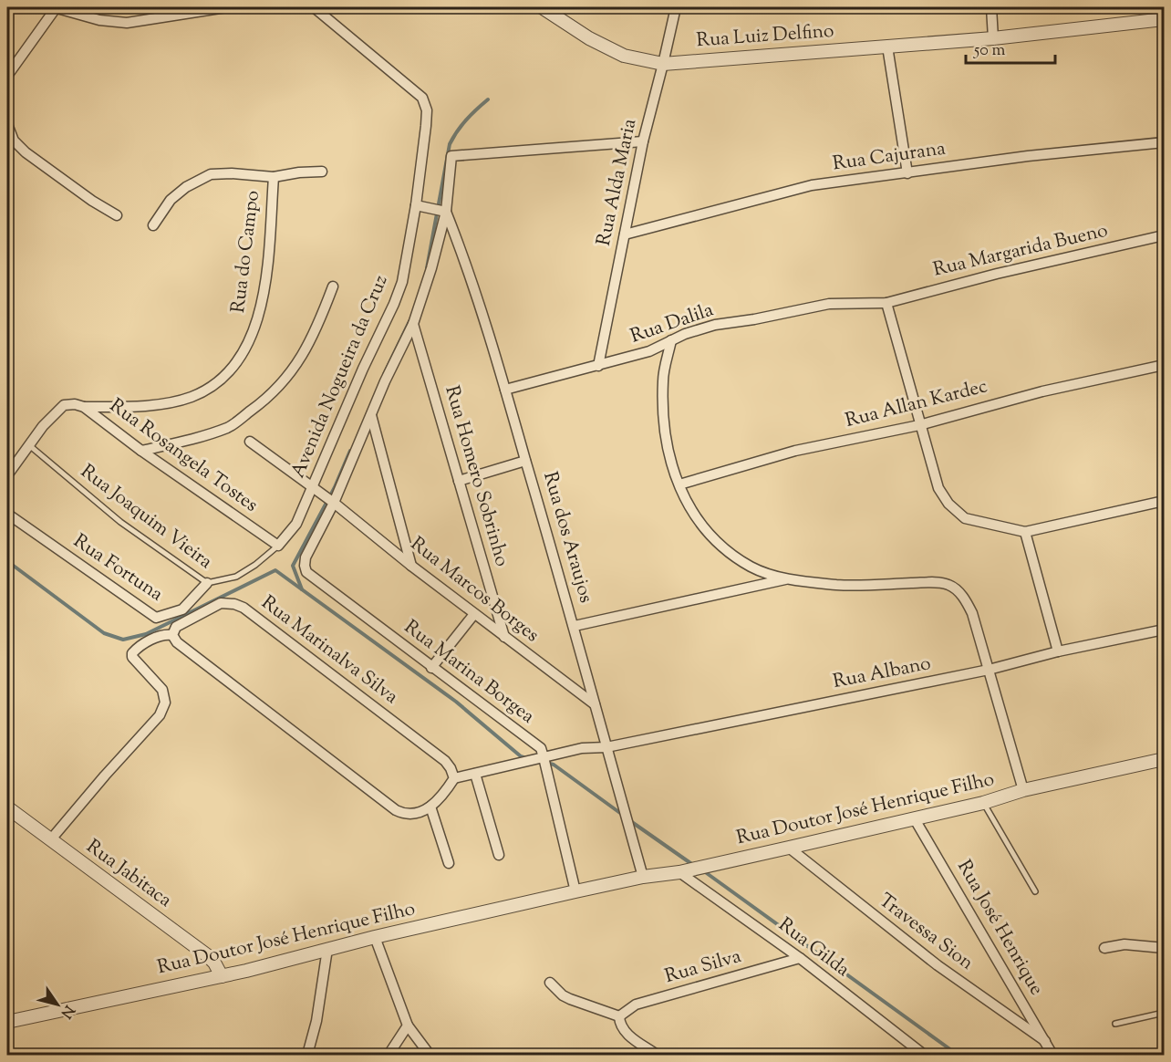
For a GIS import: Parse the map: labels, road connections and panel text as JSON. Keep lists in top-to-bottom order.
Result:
{
  "streets": {
    "street": [
      "Rua Luiz Delfino",
      "Rua Cajurana",
      "Rua Alda Maria",
      "Rua Margarida Bueno",
      "Rua do Campo",
      "Rua Dalila",
      "Avenida Nogueira da Cruz",
      "Rua Allan Kardec",
      "Rua Rosangela Tostes",
      "Rua Homero Sobrinho",
      "Rua dos Araujos",
      "Rua Fortuna",
      "Rua Marcos Borges",
      "Rua Marinalva Silva",
      "Rua Marina Borgea",
      "Rua Albano",
      "Rua Doutor José Henrique Filho",
      "Rua Jabitaca",
      "Rua José Henrique",
      "Travessa Sion",
      "Rua Gilda",
      "Rua Silva"
    ],
    "lane": ["Rua Joaquim Vieira"]
  },
  "crossings": [
    ["Rua Luiz Delfino", "Rua Alda Maria"],
    ["Rua Cajurana", "Rua Alda Maria"],
    ["Rua Alda Maria", "Rua Dalila"],
    ["Rua Margarida Bueno", "Rua Dalila"],
    ["Rua do Campo", "Rua Rosangela Tostes"],
    ["Rua Dalila", "Rua dos Araujos"],
    ["Avenida Nogueira da Cruz", "Rua Rosangela Tostes"],
    ["Avenida Nogueira da Cruz", "Rua Joaquim Vieira"],
    ["Avenida Nogueira da Cruz", "Rua Marcos Borges"],
    ["Rua Rosangela Tostes", "Rua Joaquim Vieira"],
    ["Rua Homero Sobrinho", "Rua Marcos Borges"],
    ["Rua Joaquim Vieira", "Rua Fortuna"],
    ["Rua dos Araujos", "Rua Marcos Borges"],
    ["Rua dos Araujos", "Rua Albano"],
    ["Rua dos Araujos", "Rua Doutor José Henrique Filho"],
    ["Rua Marcos Borges", "Rua Marina Borgea"],
    ["Rua Doutor José Henrique Filho", "Rua Jabitaca"],
    ["Rua Doutor José Henrique Filho", "Rua José Henrique"],
    ["Rua Doutor José Henrique Filho", "Travessa Sion"],
    ["Rua Doutor José Henrique Filho", "Rua Gilda"],
    ["Rua José Henrique", "Travessa Sion"],
    ["Rua Gilda", "Rua Silva"]
  ],
  "scale_bar": "50 m",
  "north": "bottom right"
}
